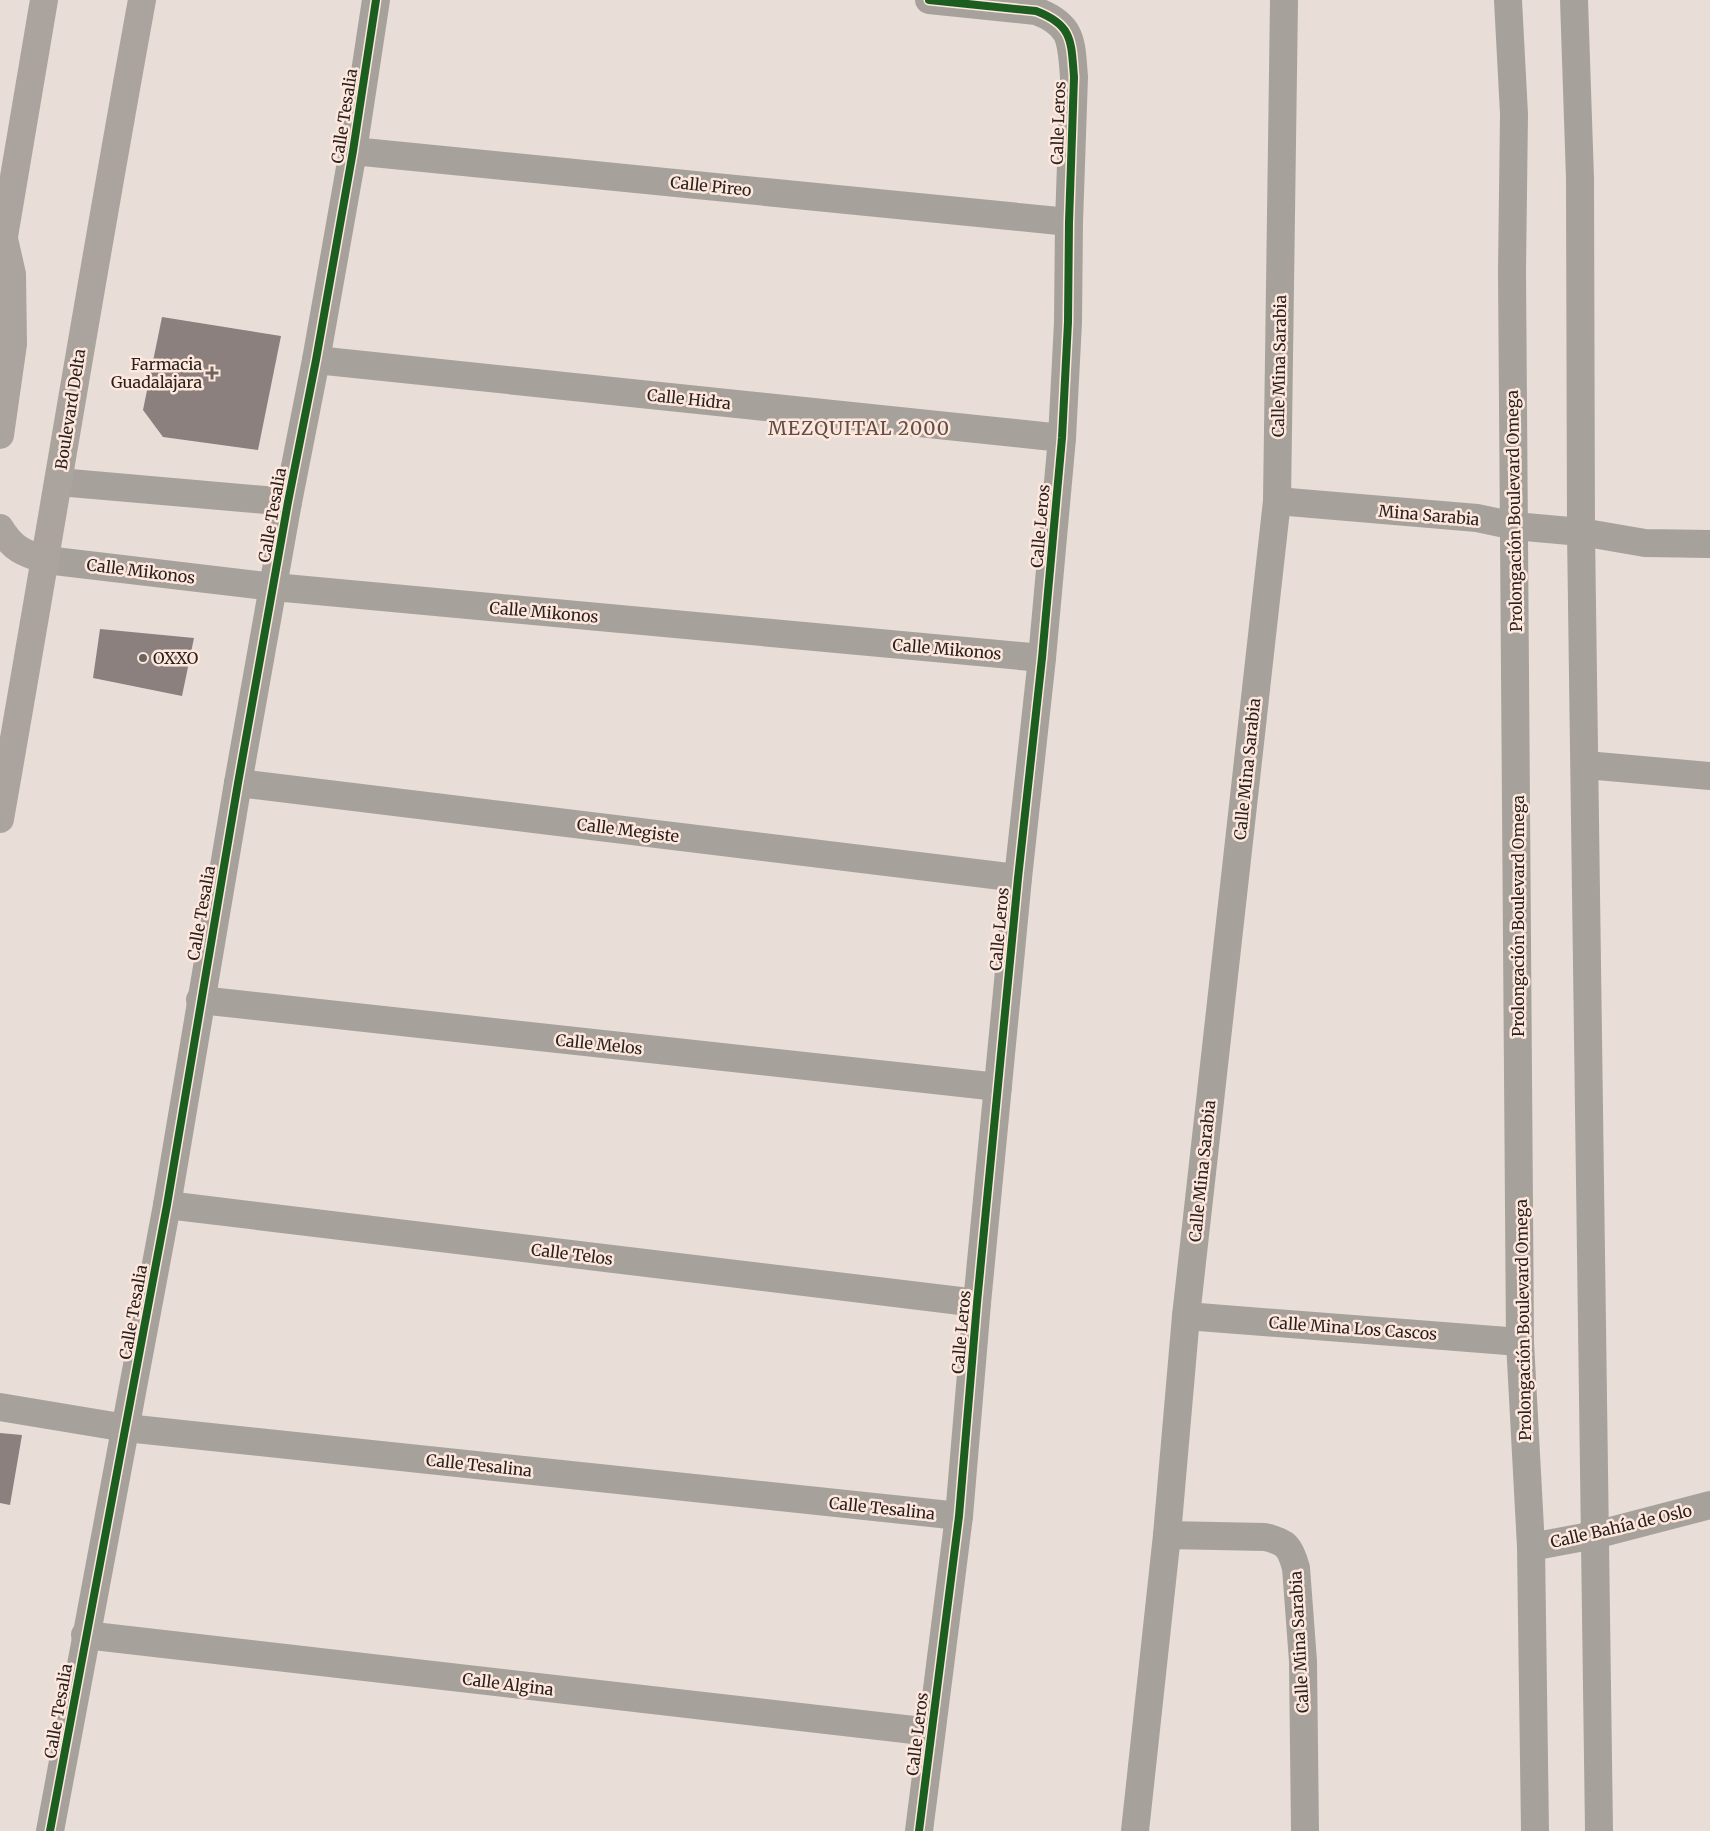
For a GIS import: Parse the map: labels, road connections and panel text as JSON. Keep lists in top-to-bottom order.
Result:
{
  "streets": {
    "main road": ["Boulevard Delta"],
    "street": [
      "Calle Tesalia",
      "Calle Leros",
      "Calle Pireo",
      "Calle Mina Sarabia",
      "Calle Hidra",
      "Prolongación Boulevard Omega",
      "Mina Sarabia",
      "Calle Mikonos",
      "Calle Megiste",
      "Calle Melos",
      "Calle Telos",
      "Calle Mina Los Cascos",
      "Calle Tesalina",
      "Calle Bahía de Oslo",
      "Calle Algina"
    ]
  },
  "crossings": [
    ["Calle Tesalia", "Calle Pireo"],
    ["Calle Tesalia", "Calle Hidra"],
    ["Calle Tesalia", "Calle Mikonos"],
    ["Calle Tesalia", "Calle Megiste"],
    ["Calle Tesalia", "Calle Melos"],
    ["Calle Tesalia", "Calle Telos"],
    ["Calle Tesalia", "Calle Tesalina"],
    ["Calle Tesalia", "Calle Algina"],
    ["Calle Leros", "Calle Pireo"],
    ["Calle Leros", "Calle Hidra"],
    ["Calle Leros", "Calle Mikonos"],
    ["Calle Leros", "Calle Megiste"],
    ["Calle Leros", "Calle Melos"],
    ["Calle Leros", "Calle Telos"],
    ["Calle Leros", "Calle Tesalina"],
    ["Calle Leros", "Calle Algina"],
    ["Calle Mina Sarabia", "Mina Sarabia"],
    ["Calle Mina Sarabia", "Calle Mina Los Cascos"],
    ["Boulevard Delta", "Calle Mikonos"],
    ["Prolongación Boulevard Omega", "Mina Sarabia"],
    ["Prolongación Boulevard Omega", "Calle Mina Los Cascos"],
    ["Prolongación Boulevard Omega", "Calle Bahía de Oslo"]
  ],
  "districts": ["MEZQUITAL 2000"],
  "places": {
    "health": ["Farmacia Guadalajara"],
    "other": ["OXXO"]
  }
}
